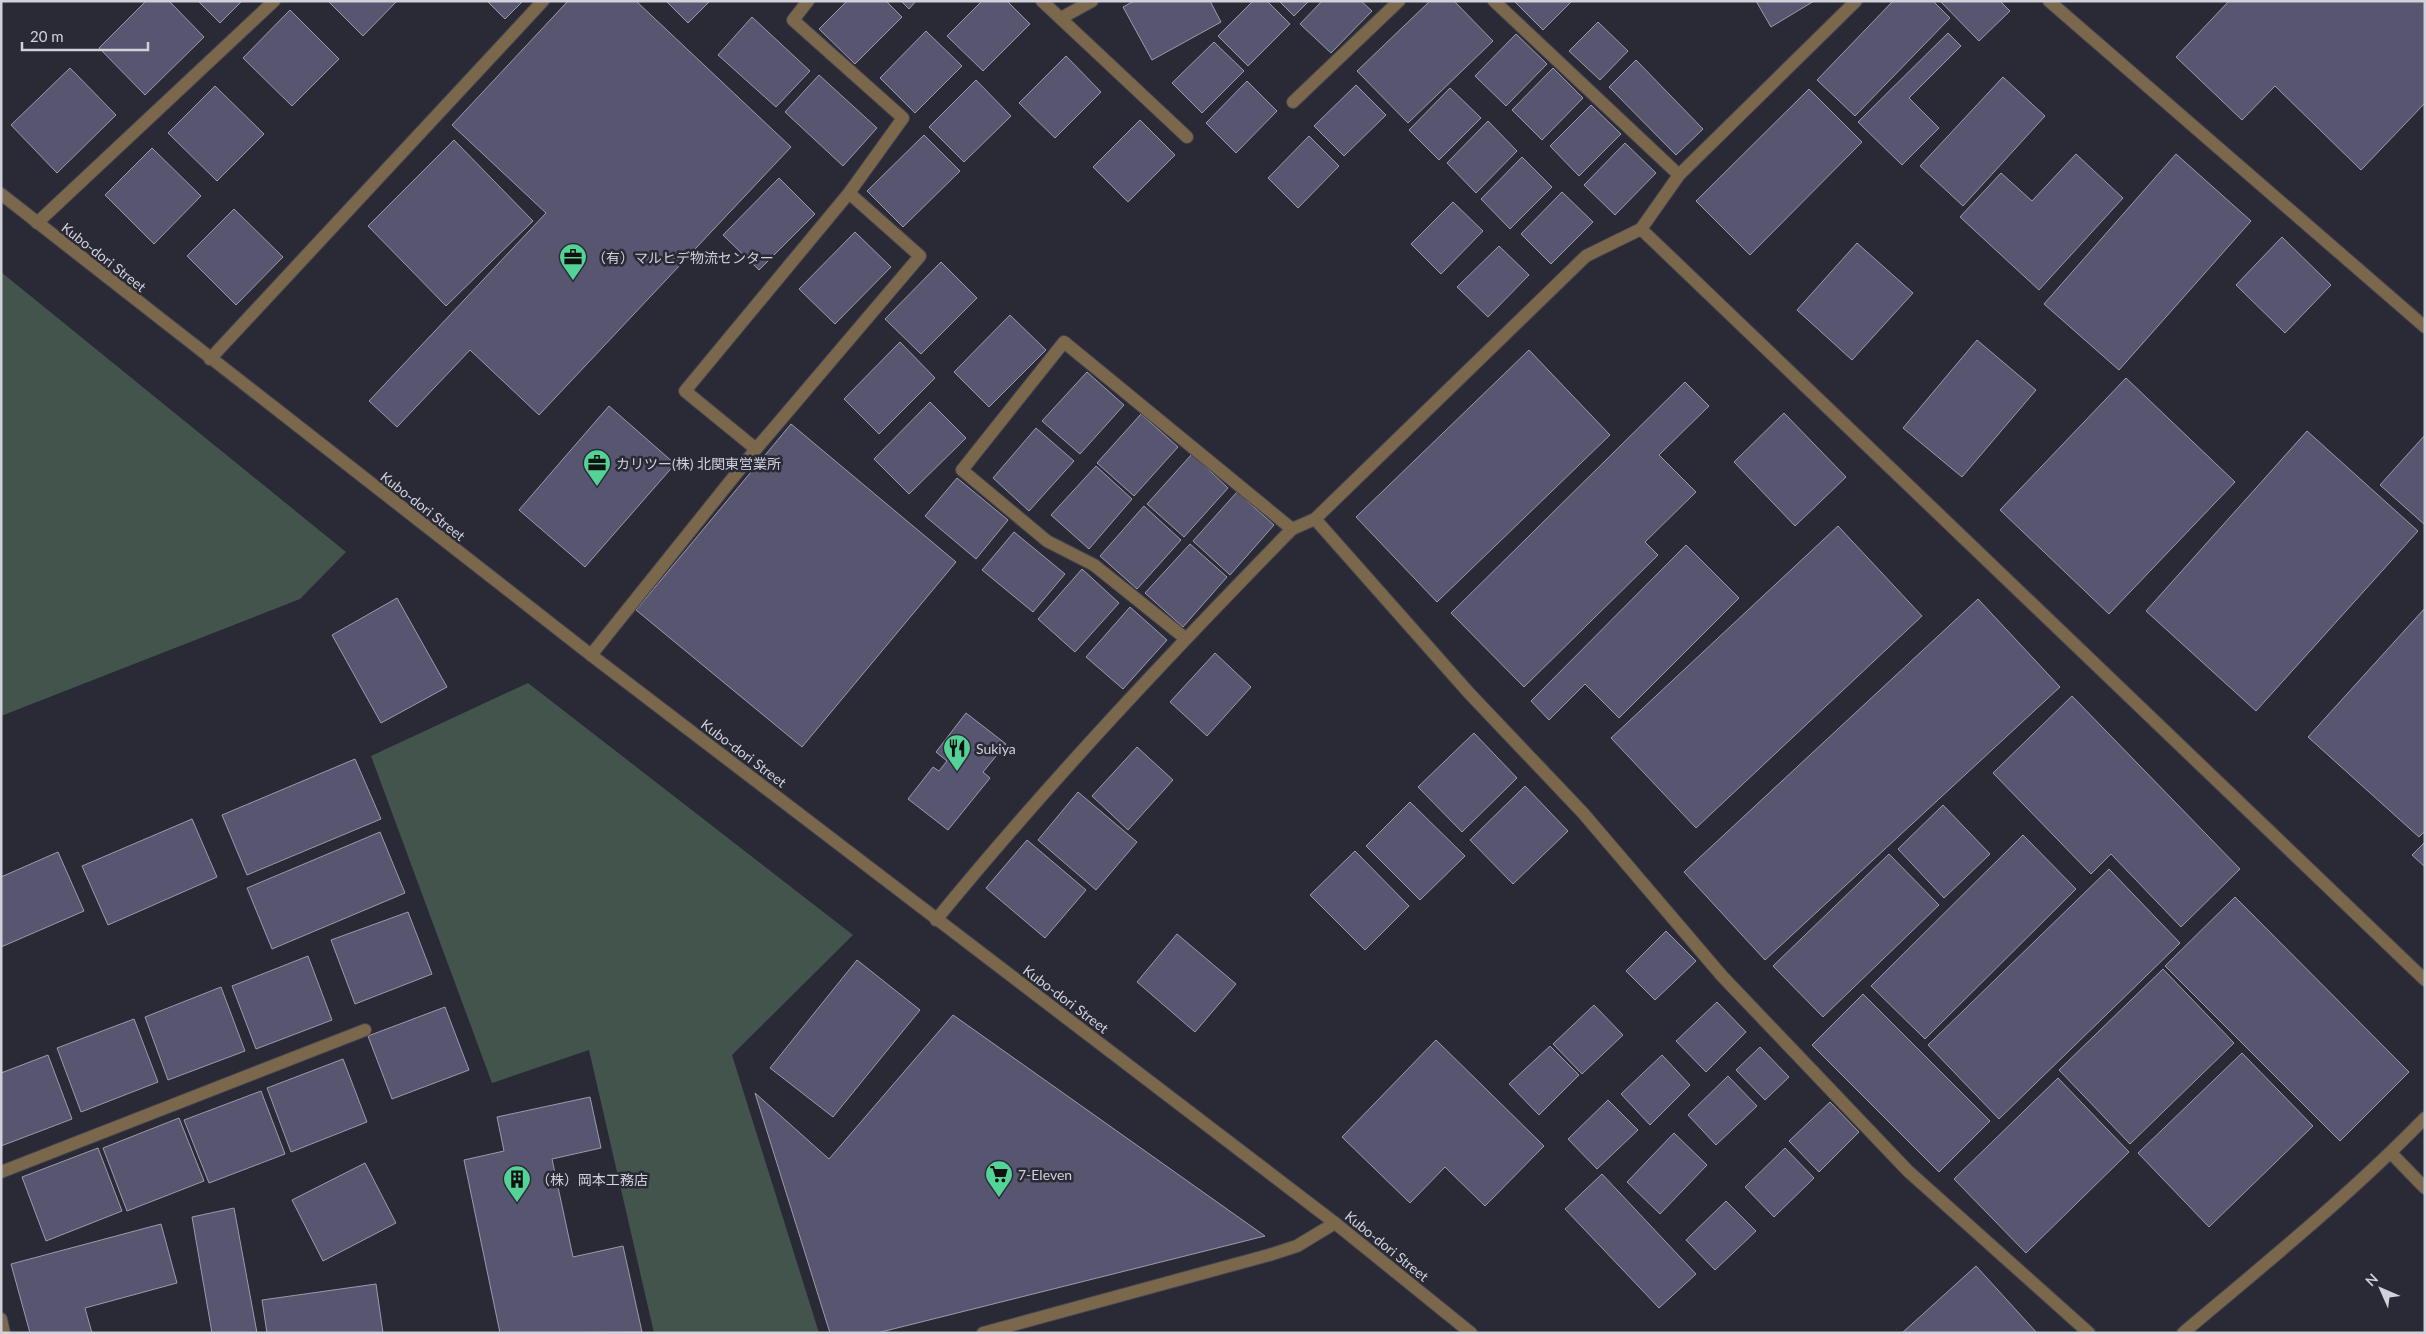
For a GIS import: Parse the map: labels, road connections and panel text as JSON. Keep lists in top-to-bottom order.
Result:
{
  "streets": {
    "street": ["Kubo-dori Street"]
  },
  "places": {
    "office": ["（有）マルヒデ物流センター", "カリツー(株) 北関東営業所"],
    "restaurant": ["Sukiya"],
    "supermarket": ["7-Eleven"],
    "building": ["（株）岡本工務店"]
  },
  "scale_bar": "20 m",
  "north": "top left"
}
